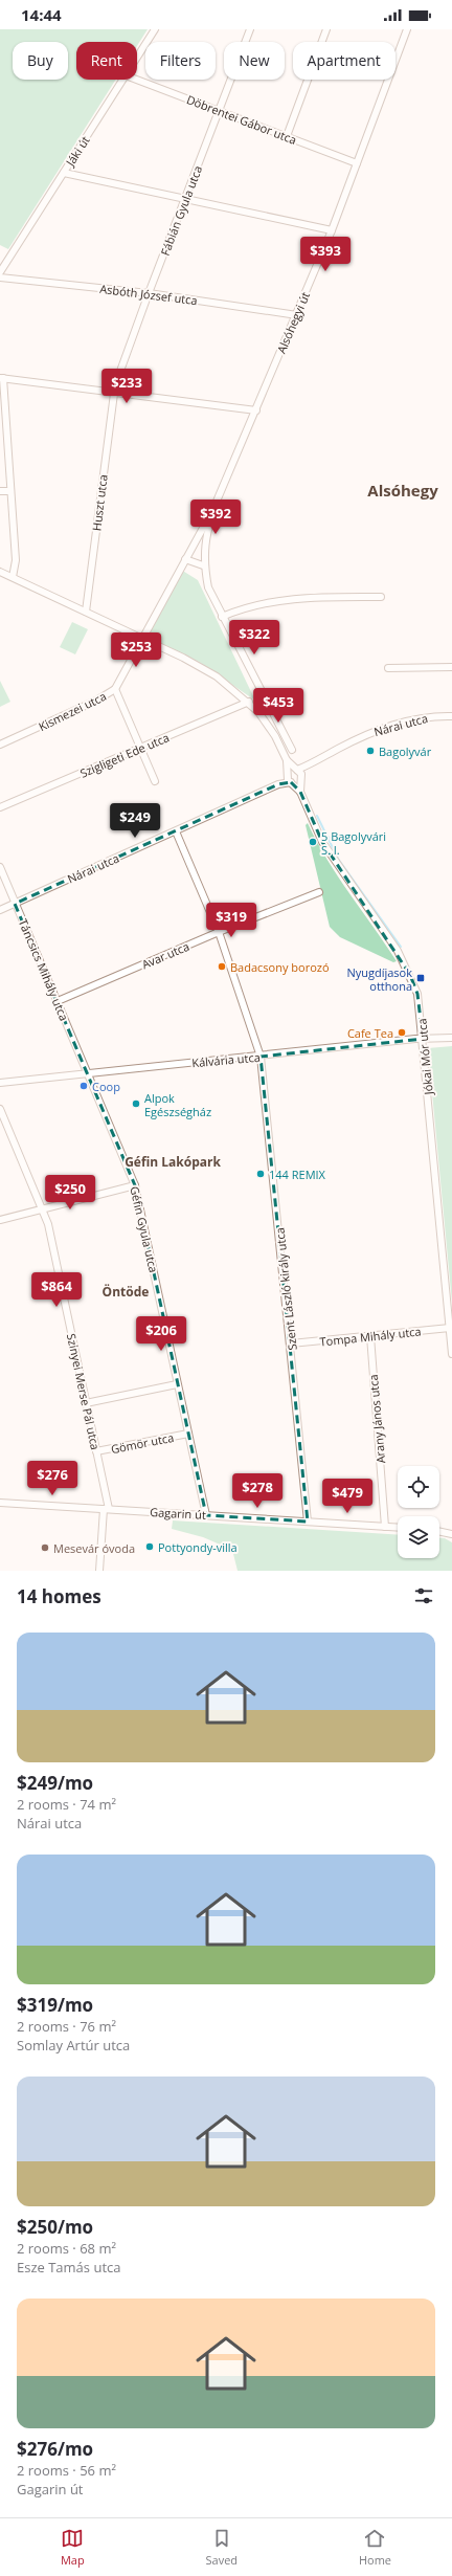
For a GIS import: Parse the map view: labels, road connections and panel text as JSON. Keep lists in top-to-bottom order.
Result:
{
  "streets": {
    "street": [
      "Döbrentei Gábor utca",
      "Jáki út",
      "Fábián Gyula utca",
      "Asbóth József utca",
      "Alsóhegyi út",
      "Huszt utca",
      "Kismezei utca",
      "Nárai utca",
      "Szigligeti Ede utca",
      "Avar utca",
      "Táncsics Mihály utca",
      "Jókai Mór utca",
      "Kálvária utca",
      "Géfin Gyula utca",
      "Szent László király utca",
      "Tompa Mihály utca",
      "Szinyei Merse Pál utca",
      "Arany János utca",
      "Gömör utca",
      "Gagarin út"
    ]
  },
  "crossings": [
    ["Döbrentei Gábor utca", "Fábián Gyula utca"],
    ["Döbrentei Gábor utca", "Alsóhegyi út"],
    ["Fábián Gyula utca", "Asbóth József utca"],
    ["Fábián Gyula utca", "Huszt utca"],
    ["Asbóth József utca", "Alsóhegyi út"],
    ["Alsóhegyi út", "Kismezei utca"],
    ["Nárai utca", "Táncsics Mihály utca"],
    ["Nárai utca", "Jókai Mór utca"],
    ["Nárai utca", "Szent László király utca"],
    ["Avar utca", "Táncsics Mihály utca"],
    ["Avar utca", "Szent László király utca"],
    ["Táncsics Mihály utca", "Kálvária utca"],
    ["Táncsics Mihály utca", "Géfin Gyula utca"],
    ["Jókai Mór utca", "Kálvária utca"],
    ["Jókai Mór utca", "Tompa Mihály utca"],
    ["Kálvária utca", "Géfin Gyula utca"],
    ["Kálvária utca", "Szent László király utca"],
    ["Géfin Gyula utca", "Gömör utca"],
    ["Géfin Gyula utca", "Gagarin út"],
    ["Szent László király utca", "Tompa Mihály utca"],
    ["Szent László király utca", "Gagarin út"],
    ["Tompa Mihály utca", "Arany János utca"],
    ["Szinyei Merse Pál utca", "Gömör utca"],
    ["Szinyei Merse Pál utca", "Gagarin út"],
    ["Arany János utca", "Gagarin út"]
  ],
  "districts": ["Alsóhegy", "Géfin Lakópark", "Öntöde"],
  "places": {
    "other": [
      "Bagolyvár",
      "5 Bagolyvári S. I.",
      "Badacsony borozó",
      "Cafe Tea",
      "Coop",
      "Alpok Egészségház",
      "144 REMIX",
      "Pottyondy-villa",
      "Mesevár óvoda"
    ],
    "transit": ["Nyugdíjasok otthona"]
  },
  "page": {
    "status": "14:44",
    "chip": [
      "Buy",
      "Rent",
      "Filters",
      "New",
      "Apartment"
    ],
    "price": [
      "$393",
      "$233",
      "$392",
      "$322",
      "$253",
      "$453",
      "$249",
      "$319",
      "$250",
      "$864",
      "$206",
      "$276",
      "$278",
      "$479"
    ],
    "heading": "14 homes",
    "list": [
      {
        "name": "$249/mo",
        "note": "2 rooms · 74 m² · Nárai utca"
      },
      {
        "name": "$319/mo",
        "note": "2 rooms · 76 m² · Somlay Artúr utca"
      },
      {
        "name": "$250/mo",
        "note": "2 rooms · 68 m² · Esze Tamás utca"
      },
      {
        "name": "$276/mo",
        "note": "2 rooms · 56 m² · Gagarin út"
      }
    ],
    "tabs": ["Map", "Saved", "Home"]
  }
}
